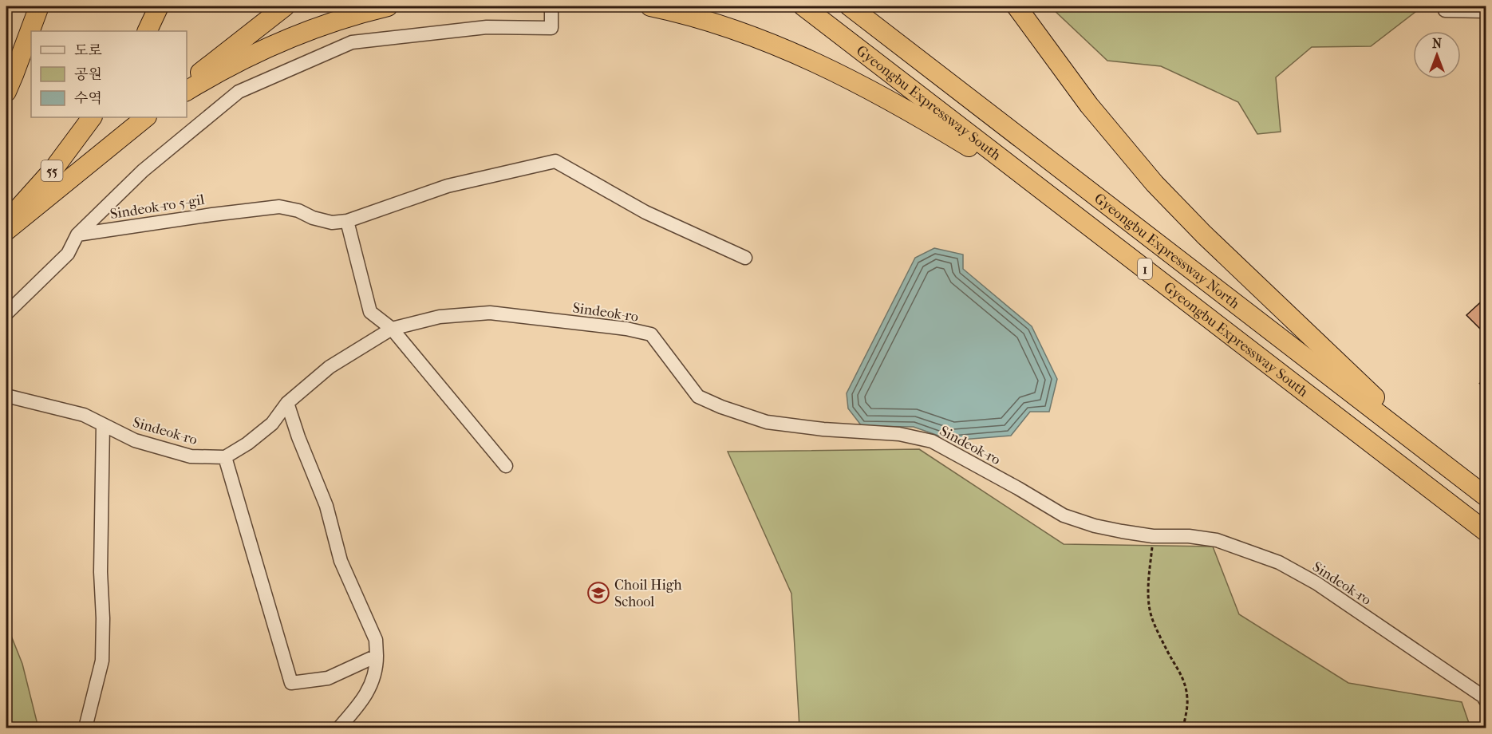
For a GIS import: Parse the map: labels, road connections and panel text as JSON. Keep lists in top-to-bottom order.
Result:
{
  "streets": {
    "highway": [
      "Gyeongbu Expressway South",
      "55",
      "Gyeongbu Expressway North",
      "1"
    ],
    "street": ["Sindeok-ro 5-gil", "Sindeok-ro"]
  },
  "places": {
    "school or university": ["Choil High School"]
  },
  "legend": ["도로", "공원", "수역"],
  "north": "top"
}
